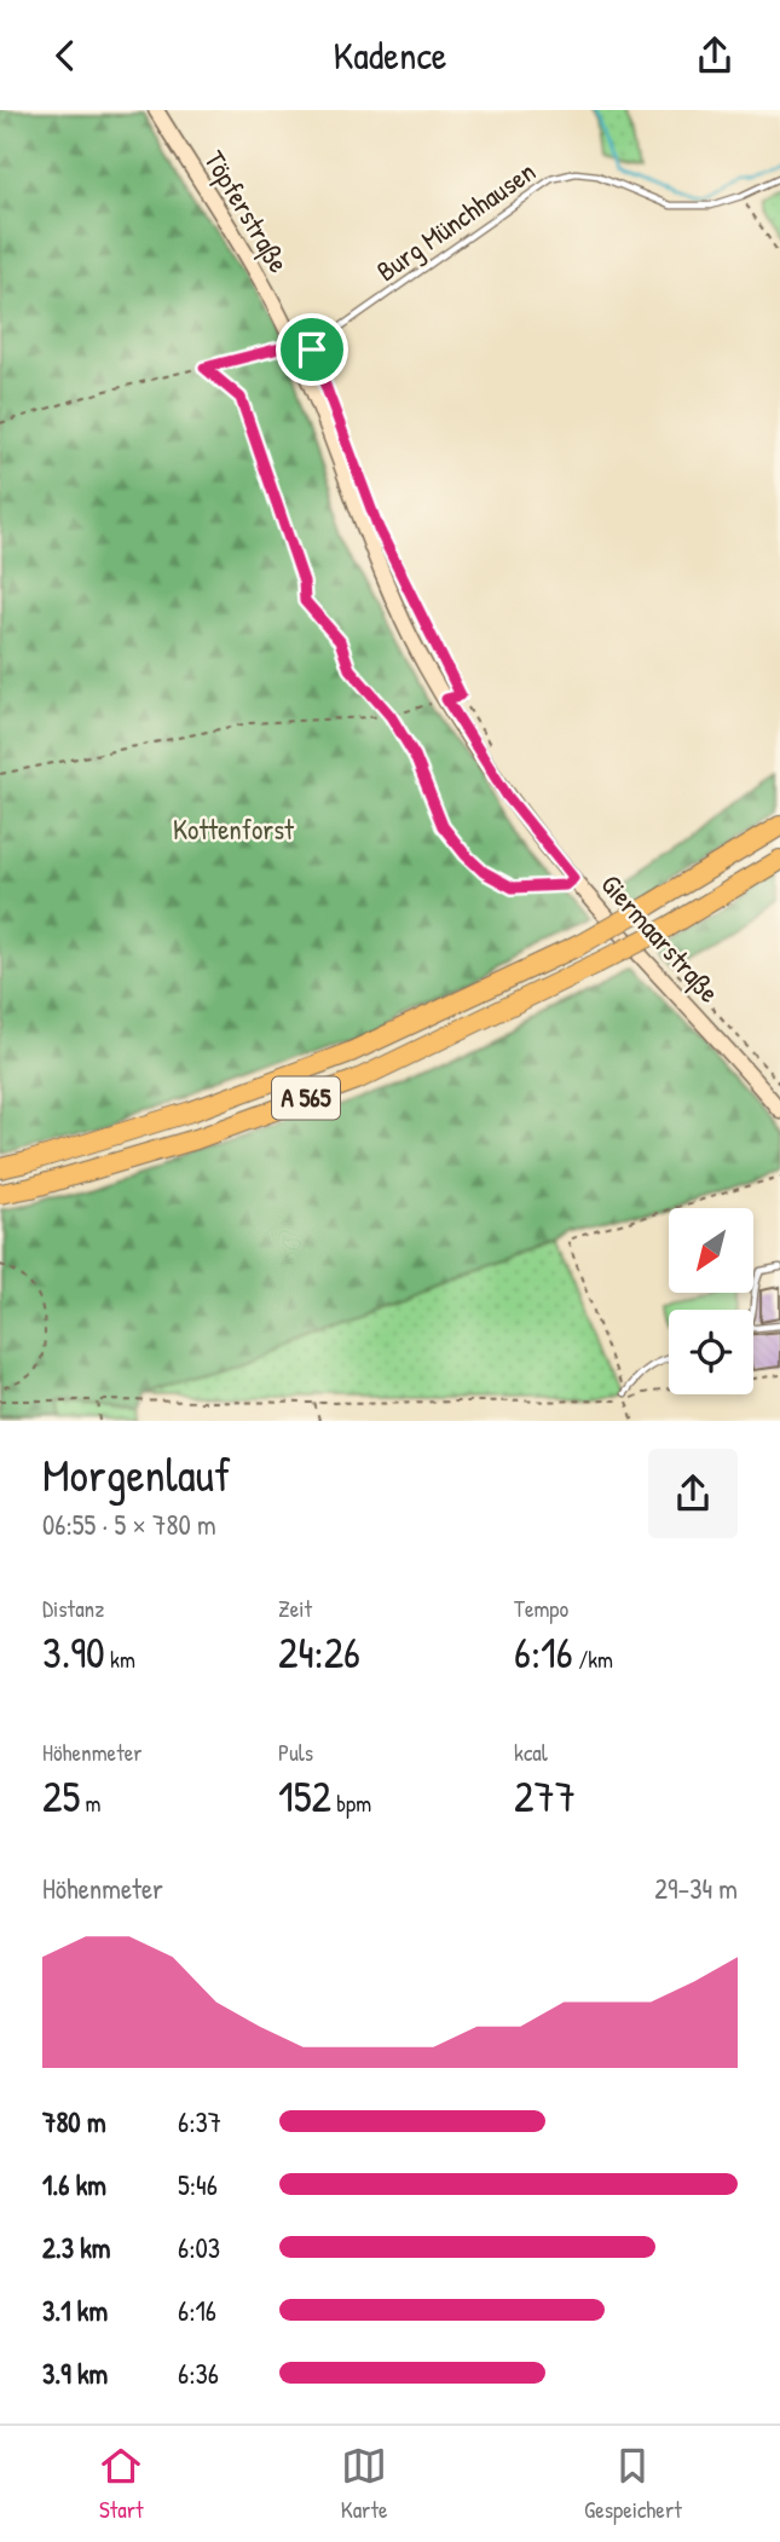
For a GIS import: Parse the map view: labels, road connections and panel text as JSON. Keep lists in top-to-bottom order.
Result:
{
  "streets": {
    "highway": ["A 565"],
    "main road": ["Töpferstraße", "Giermaarstraße"],
    "lane": ["Burg Münchhausen"]
  },
  "crossings": [
    ["Töpferstraße", "Burg Münchhausen"],
    ["Töpferstraße", "Giermaarstraße"]
  ],
  "parks": ["Kottenforst"],
  "north": "bottom left",
  "page": {
    "header": "Kadence",
    "heading": ["Morgenlauf", "06:55 · 5 × 780 m"],
    "stats": [
      ["Distanz", "3.90 km"],
      ["Zeit", "24:26"],
      ["Tempo", "6:16 /km"],
      ["Höhenmeter", "25 m"],
      ["Puls", "152 bpm"],
      ["kcal", "277"]
    ],
    "chart": ["Höhenmeter", "29–34 m"],
    "list": [
      {
        "name": "780 m",
        "note": "6:37"
      },
      {
        "name": "1.6 km",
        "note": "5:46"
      },
      {
        "name": "2.3 km",
        "note": "6:03"
      },
      {
        "name": "3.1 km",
        "note": "6:16"
      },
      {
        "name": "3.9 km",
        "note": "6:36"
      }
    ],
    "tabs": ["Start", "Karte", "Gespeichert"]
  }
}
